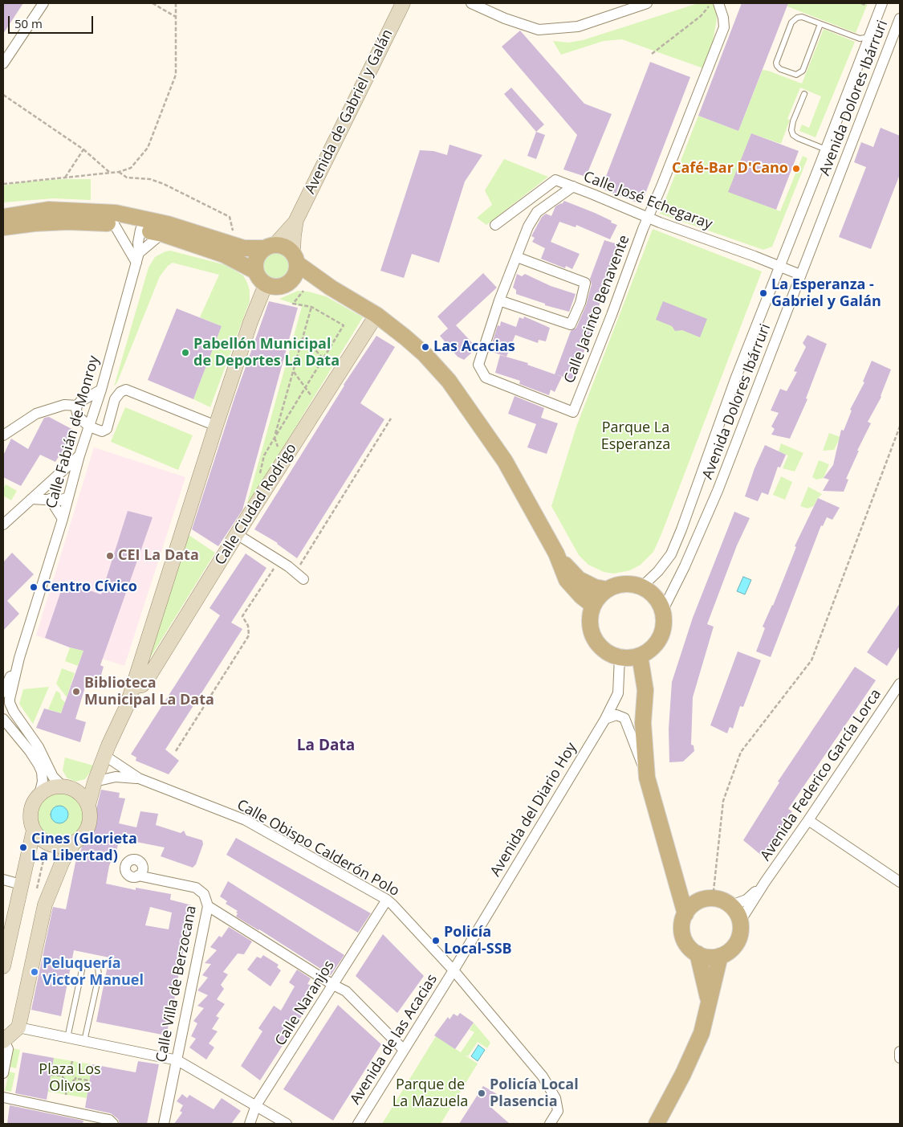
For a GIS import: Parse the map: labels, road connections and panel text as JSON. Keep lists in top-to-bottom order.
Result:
{
  "streets": {
    "main road": ["Avenida de Gabriel y Galán", "Calle Ciudad Rodrigo"],
    "street": [
      "Avenida Dolores Ibárruri",
      "Calle José Echegaray",
      "Calle Jacinto Benavente",
      "Calle Fabián de Monroy",
      "Avenida Federico García Lorca",
      "Avenida del Diario Hoy",
      "Calle Obispo Calderón Polo",
      "Calle Villa de Berzocana",
      "Calle Naranjos",
      "Avenida de las Acacias"
    ]
  },
  "crossings": [
    ["Avenida Dolores Ibárruri", "Calle José Echegaray"],
    ["Avenida Dolores Ibárruri", "Avenida del Diario Hoy"],
    ["Calle José Echegaray", "Calle Jacinto Benavente"],
    ["Avenida del Diario Hoy", "Calle Obispo Calderón Polo"],
    ["Avenida del Diario Hoy", "Avenida de las Acacias"],
    ["Calle Obispo Calderón Polo", "Calle Naranjos"],
    ["Calle Obispo Calderón Polo", "Avenida de las Acacias"]
  ],
  "districts": ["La Data"],
  "parks": ["Parque La Esperanza", "Plaza Los Olivos", "Parque de La Mazuela"],
  "places": [
    "Café-Bar D'Cano",
    "La Esperanza - Gabriel y Galán",
    "Las Acacias",
    "Pabellón Municipal de Deportes La Data",
    "CEI La Data",
    "Centro Cívico",
    "Biblioteca Municipal La Data",
    "Cines (Glorieta La Libertad)",
    "Policía Local-SSB",
    "Peluquería Victor Manuel",
    "Policía Local Plasencia"
  ],
  "scale_bar": "50 m"
}
